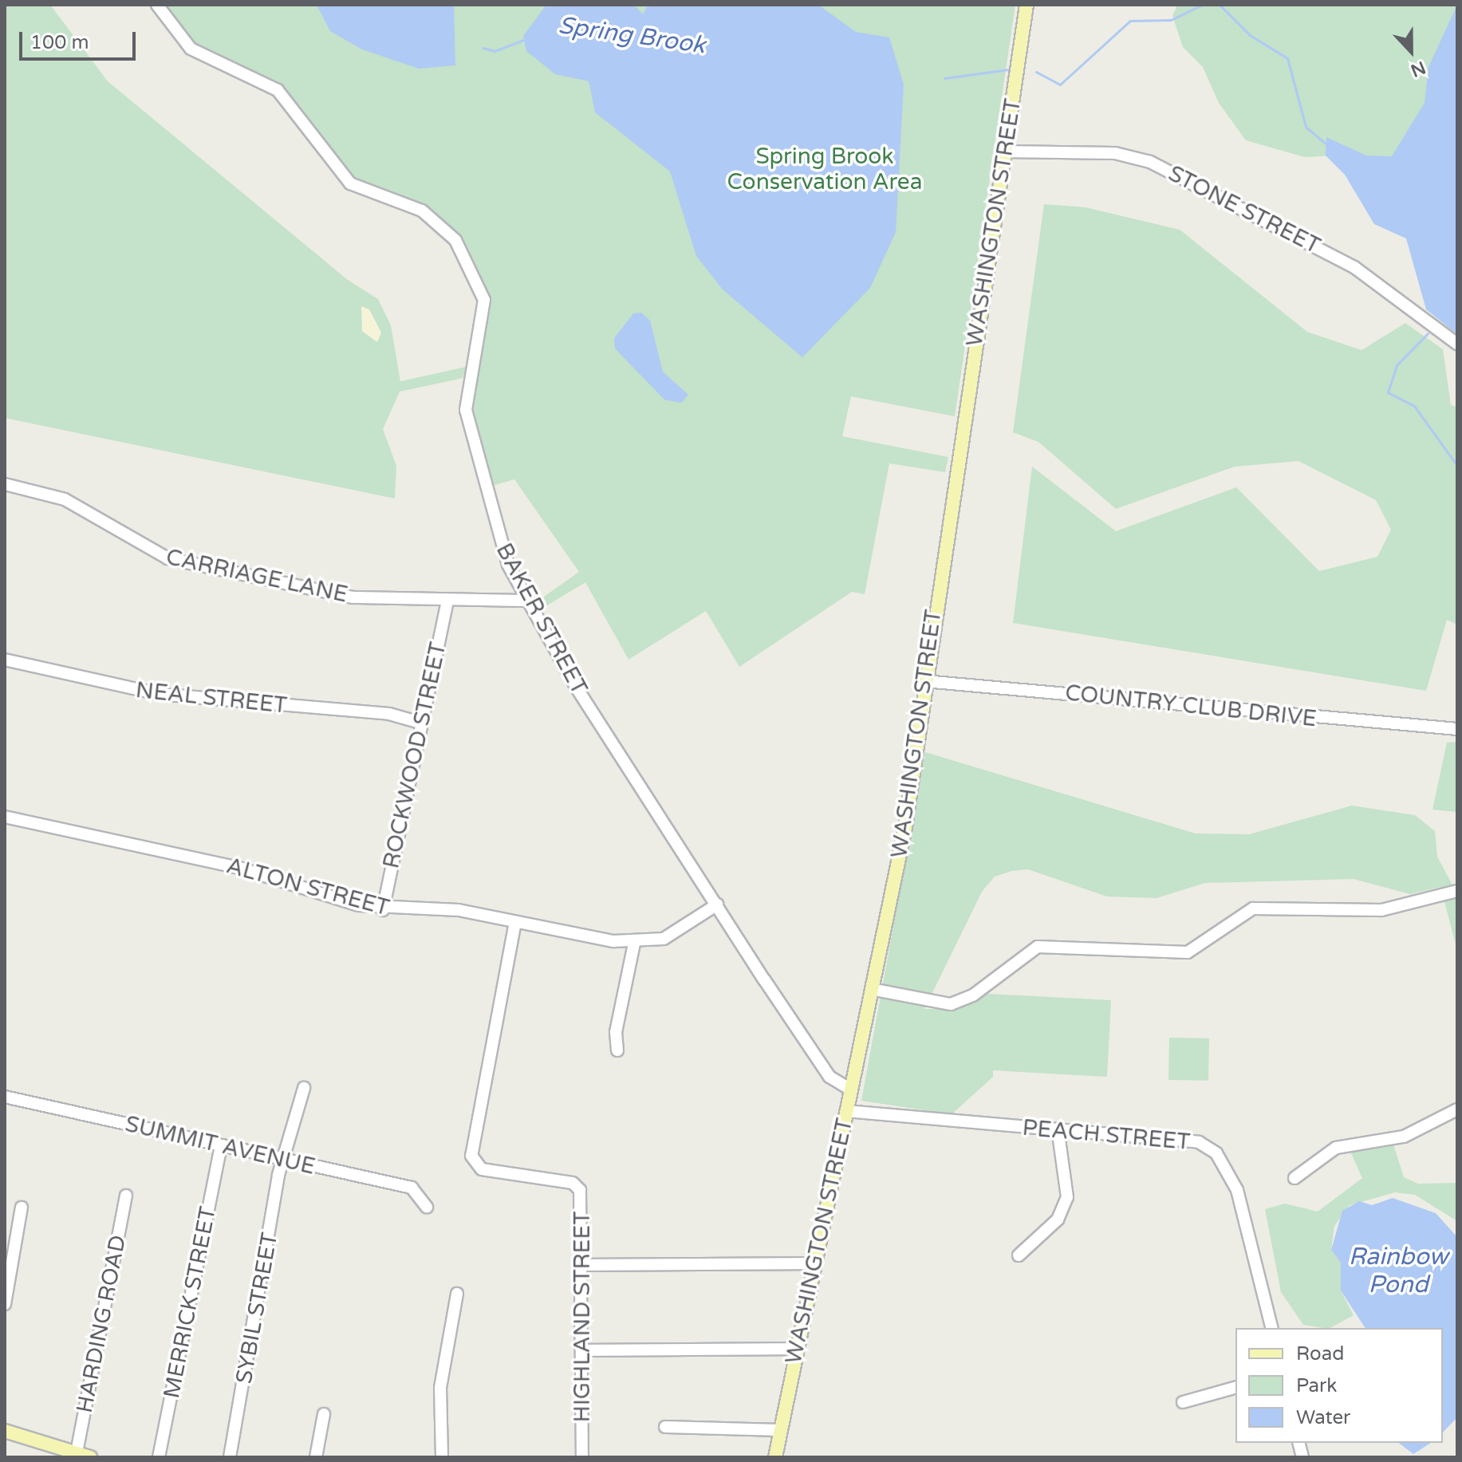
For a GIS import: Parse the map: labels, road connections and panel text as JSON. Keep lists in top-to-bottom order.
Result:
{
  "streets": {
    "main road": ["WASHINGTON STREET"],
    "street": [
      "STONE STREET",
      "CARRIAGE LANE",
      "BAKER STREET",
      "NEAL STREET",
      "COUNTRY CLUB DRIVE",
      "ROCKWOOD STREET",
      "ALTON STREET",
      "PEACH STREET",
      "SUMMIT AVENUE",
      "MERRICK STREET",
      "SYBIL STREET",
      "HIGHLAND STREET",
      "HARDING ROAD"
    ]
  },
  "crossings": [
    ["STONE STREET", "WASHINGTON STREET"],
    ["WASHINGTON STREET", "BAKER STREET"],
    ["WASHINGTON STREET", "COUNTRY CLUB DRIVE"],
    ["WASHINGTON STREET", "PEACH STREET"],
    ["CARRIAGE LANE", "BAKER STREET"],
    ["CARRIAGE LANE", "ROCKWOOD STREET"],
    ["BAKER STREET", "ALTON STREET"],
    ["NEAL STREET", "ROCKWOOD STREET"],
    ["ROCKWOOD STREET", "ALTON STREET"],
    ["ALTON STREET", "HIGHLAND STREET"],
    ["SUMMIT AVENUE", "MERRICK STREET"],
    ["SUMMIT AVENUE", "SYBIL STREET"]
  ],
  "water": ["Spring Brook", "Rainbow Pond"],
  "parks": ["Spring Brook Conservation Area"],
  "legend": ["Road", "Park", "Water"],
  "scale_bar": "100 m",
  "north": "bottom"
}
